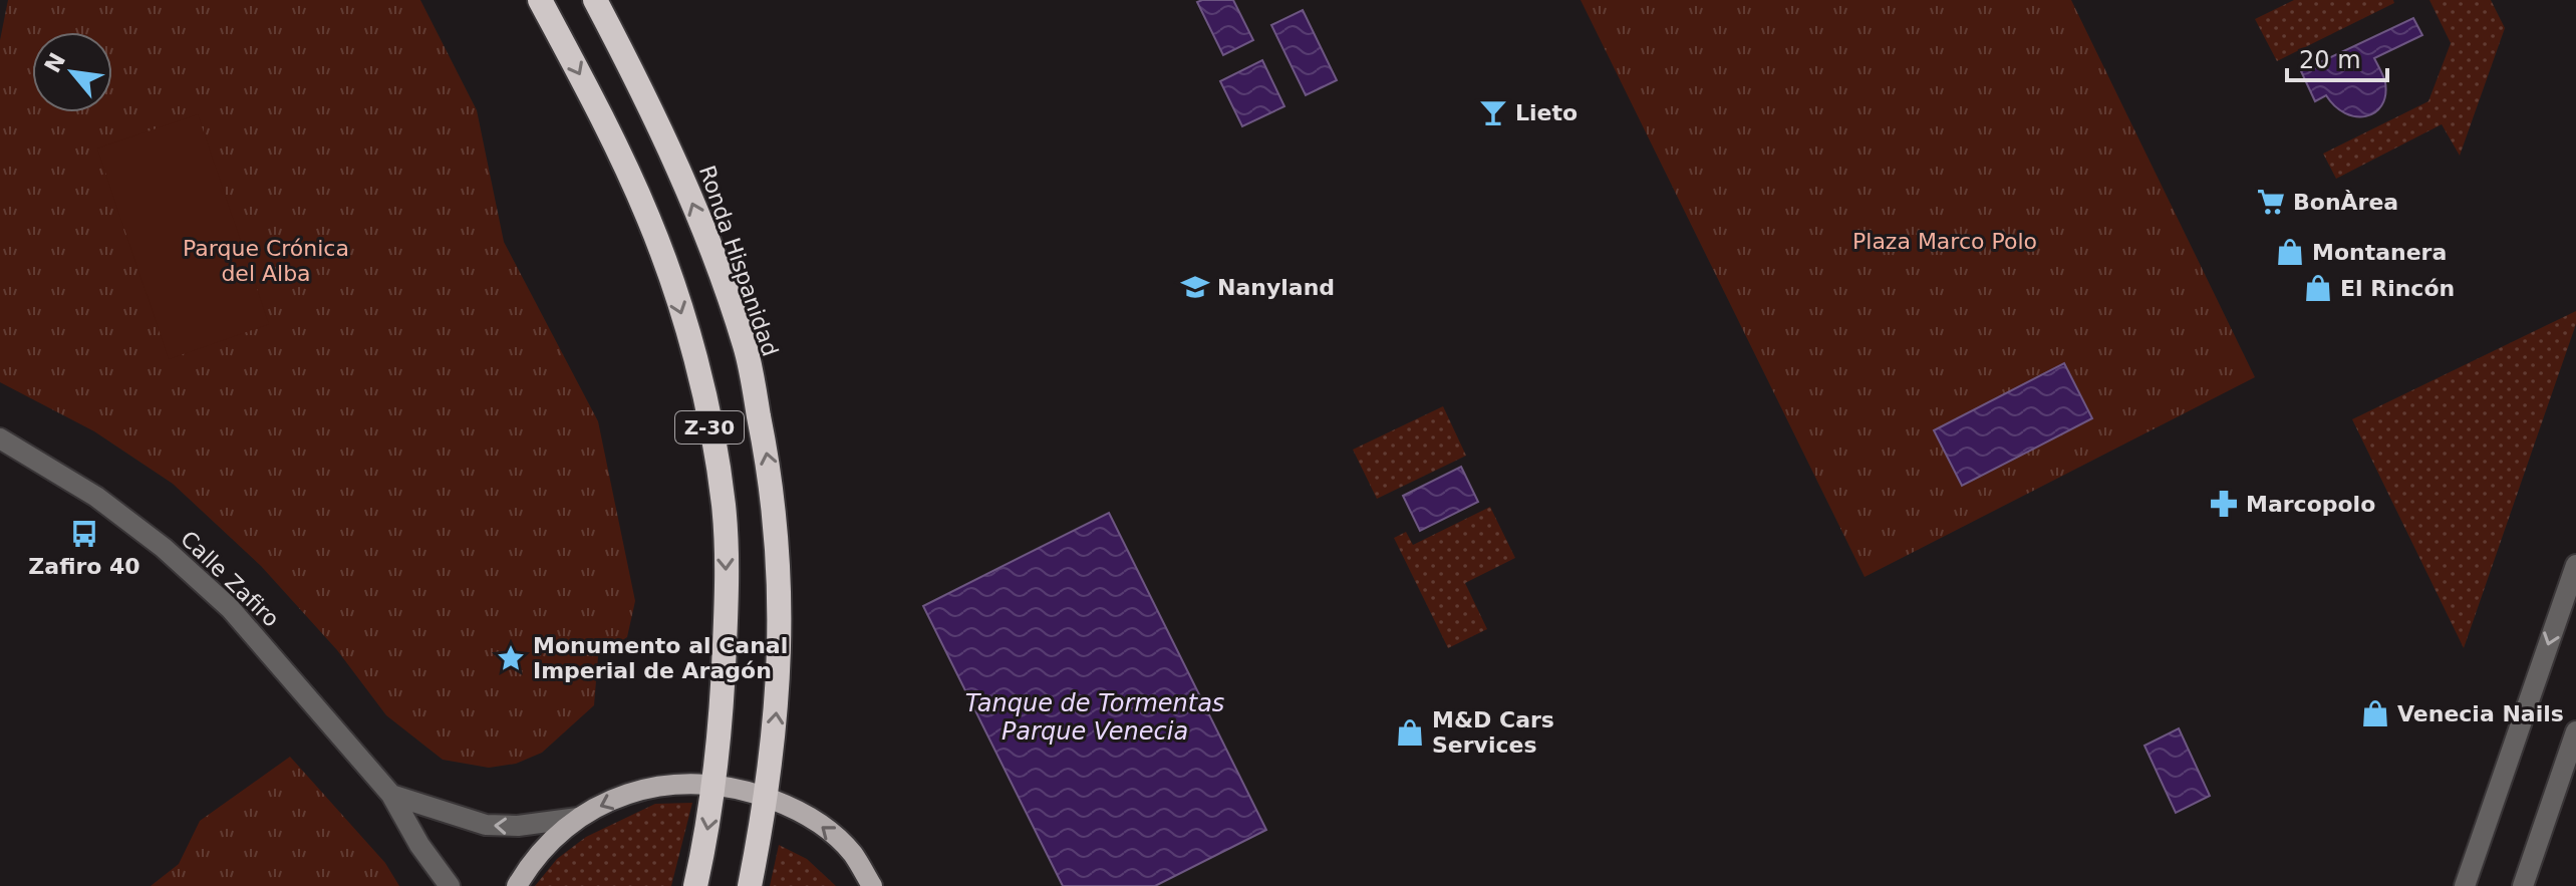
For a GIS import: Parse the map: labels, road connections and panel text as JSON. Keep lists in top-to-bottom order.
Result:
{
  "streets": {
    "highway": ["Ronda Hispanidad", "Z-30"],
    "street": ["Calle Zafiro"]
  },
  "water": ["Tanque de Tormentas Parque Venecia"],
  "parks": ["Plaza Marco Polo", "Parque Crónica del Alba"],
  "places": {
    "bar": ["Lieto"],
    "supermarket": ["BonÀrea"],
    "shop": [
      "Montanera",
      "El Rincón",
      "Venecia Nails",
      "M&D Cars Services"
    ],
    "school or university": ["Nanyland"],
    "pharmacy": ["Marcopolo"],
    "bus stop": ["Zafiro 40"],
    "place": ["Monumento al Canal Imperial de Aragón"]
  },
  "scale_bar": "20 m",
  "north": "top left"
}
